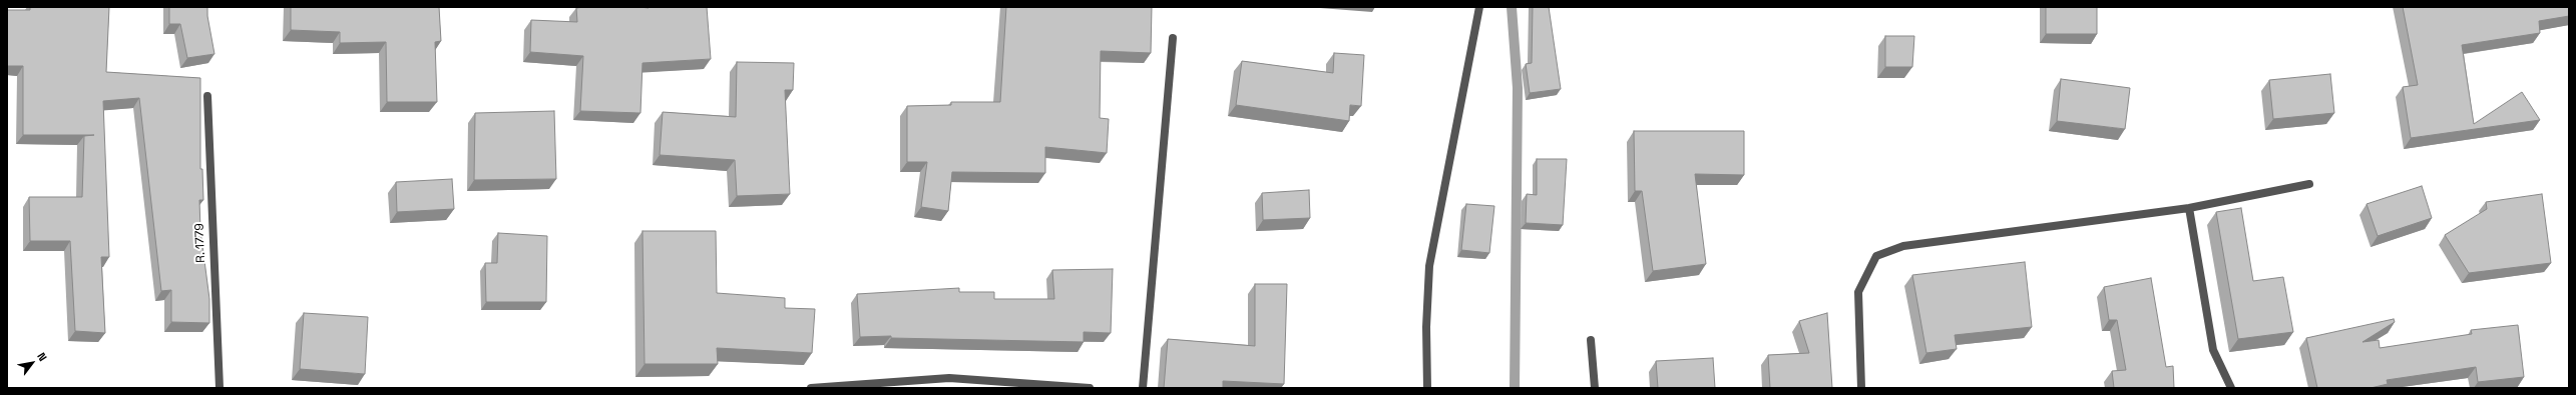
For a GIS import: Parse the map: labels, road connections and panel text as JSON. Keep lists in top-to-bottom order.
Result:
{
  "streets": {
    "street": ["R. 1779"]
  },
  "north": "top right"
}
